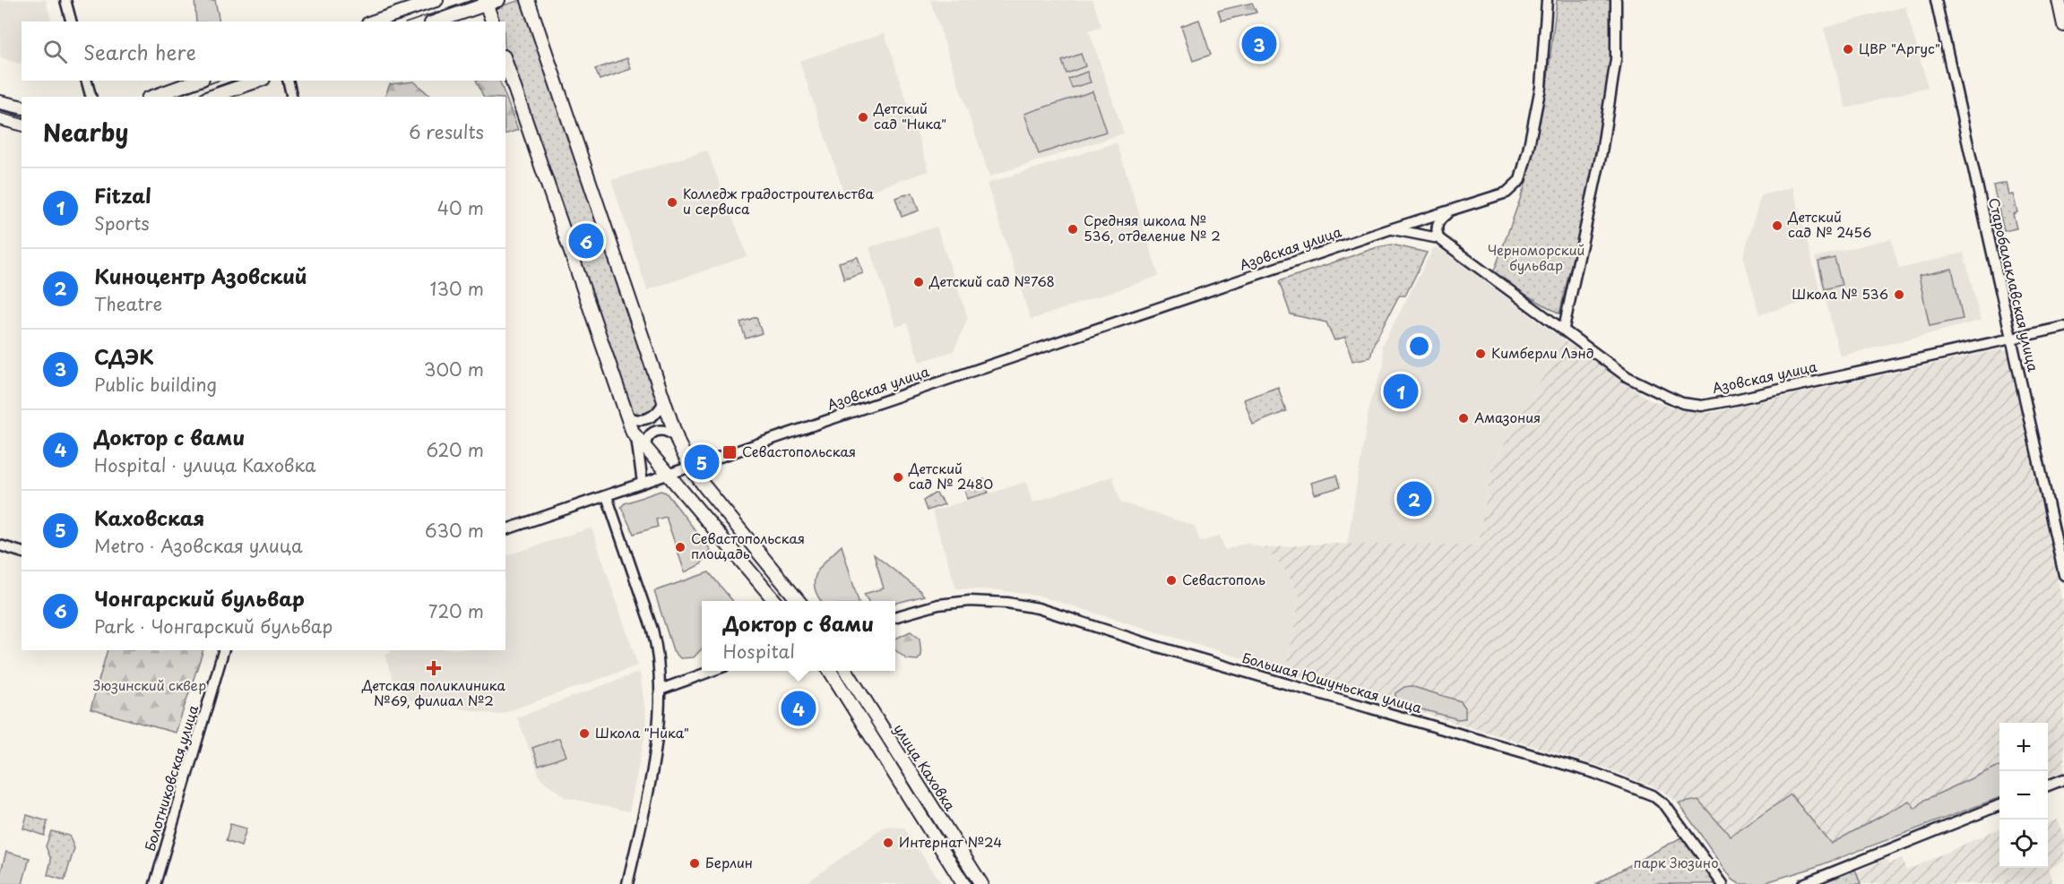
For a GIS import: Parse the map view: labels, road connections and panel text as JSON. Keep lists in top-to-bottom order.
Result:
{
  "streets": {
    "main road": ["улица Каховка"],
    "street": [
      "Азовская улица",
      "Старобалаклавская улица",
      "Большая Юшуньская улица",
      "Болотниковская улица"
    ]
  },
  "crossings": [
    ["Азовская улица", "Старобалаклавская улица"]
  ],
  "parks": ["Черноморский бульвар", "Зюзинский сквер", "парк Зюзино"],
  "places": {
    "other": [
      "ЦВР \"Аргус\"",
      "Детский сад \"Ника\"",
      "Колледж градостроительства и сервиса",
      "Детский сад № 2456",
      "Средняя школа № 536, отделение № 2",
      "Детский сад №768",
      "Школа № 536",
      "Кимберли Лэнд",
      "Амазония",
      "Детский сад № 2480",
      "Севастопольская площадь",
      "Севастополь",
      "Школа \"Ника\"",
      "Интернат №24",
      "Берлин"
    ],
    "transit": ["Севастопольская"],
    "health": ["Детская поликлиника №69, филиал №2"]
  },
  "page": {
    "search": "Search here",
    "pins": [
      "3",
      "6",
      "1",
      "5",
      "2",
      "4"
    ],
    "heading": ["Nearby", "6 results"],
    "list": [
      {
        "mark": "1",
        "name": "Fitzal",
        "note": "Sports",
        "value": "40 m"
      },
      {
        "mark": "2",
        "name": "Киноцентр Азовский",
        "note": "Theatre",
        "value": "130 m"
      },
      {
        "mark": "3",
        "name": "СДЭК",
        "note": "Public building",
        "value": "300 m"
      },
      {
        "mark": "4",
        "name": "Доктор с вами",
        "note": "Hospital · улица Каховка",
        "value": "620 m"
      },
      {
        "mark": "5",
        "name": "Каховская",
        "note": "Metro · Азовская улица",
        "value": "630 m"
      },
      {
        "mark": "6",
        "name": "Чонгарский бульвар",
        "note": "Park · Чонгарский бульвар",
        "value": "720 m"
      }
    ],
    "popup": ["Доктор с вами", "Hospital"],
    "map_buttons": ["+", "−"]
  }
}
